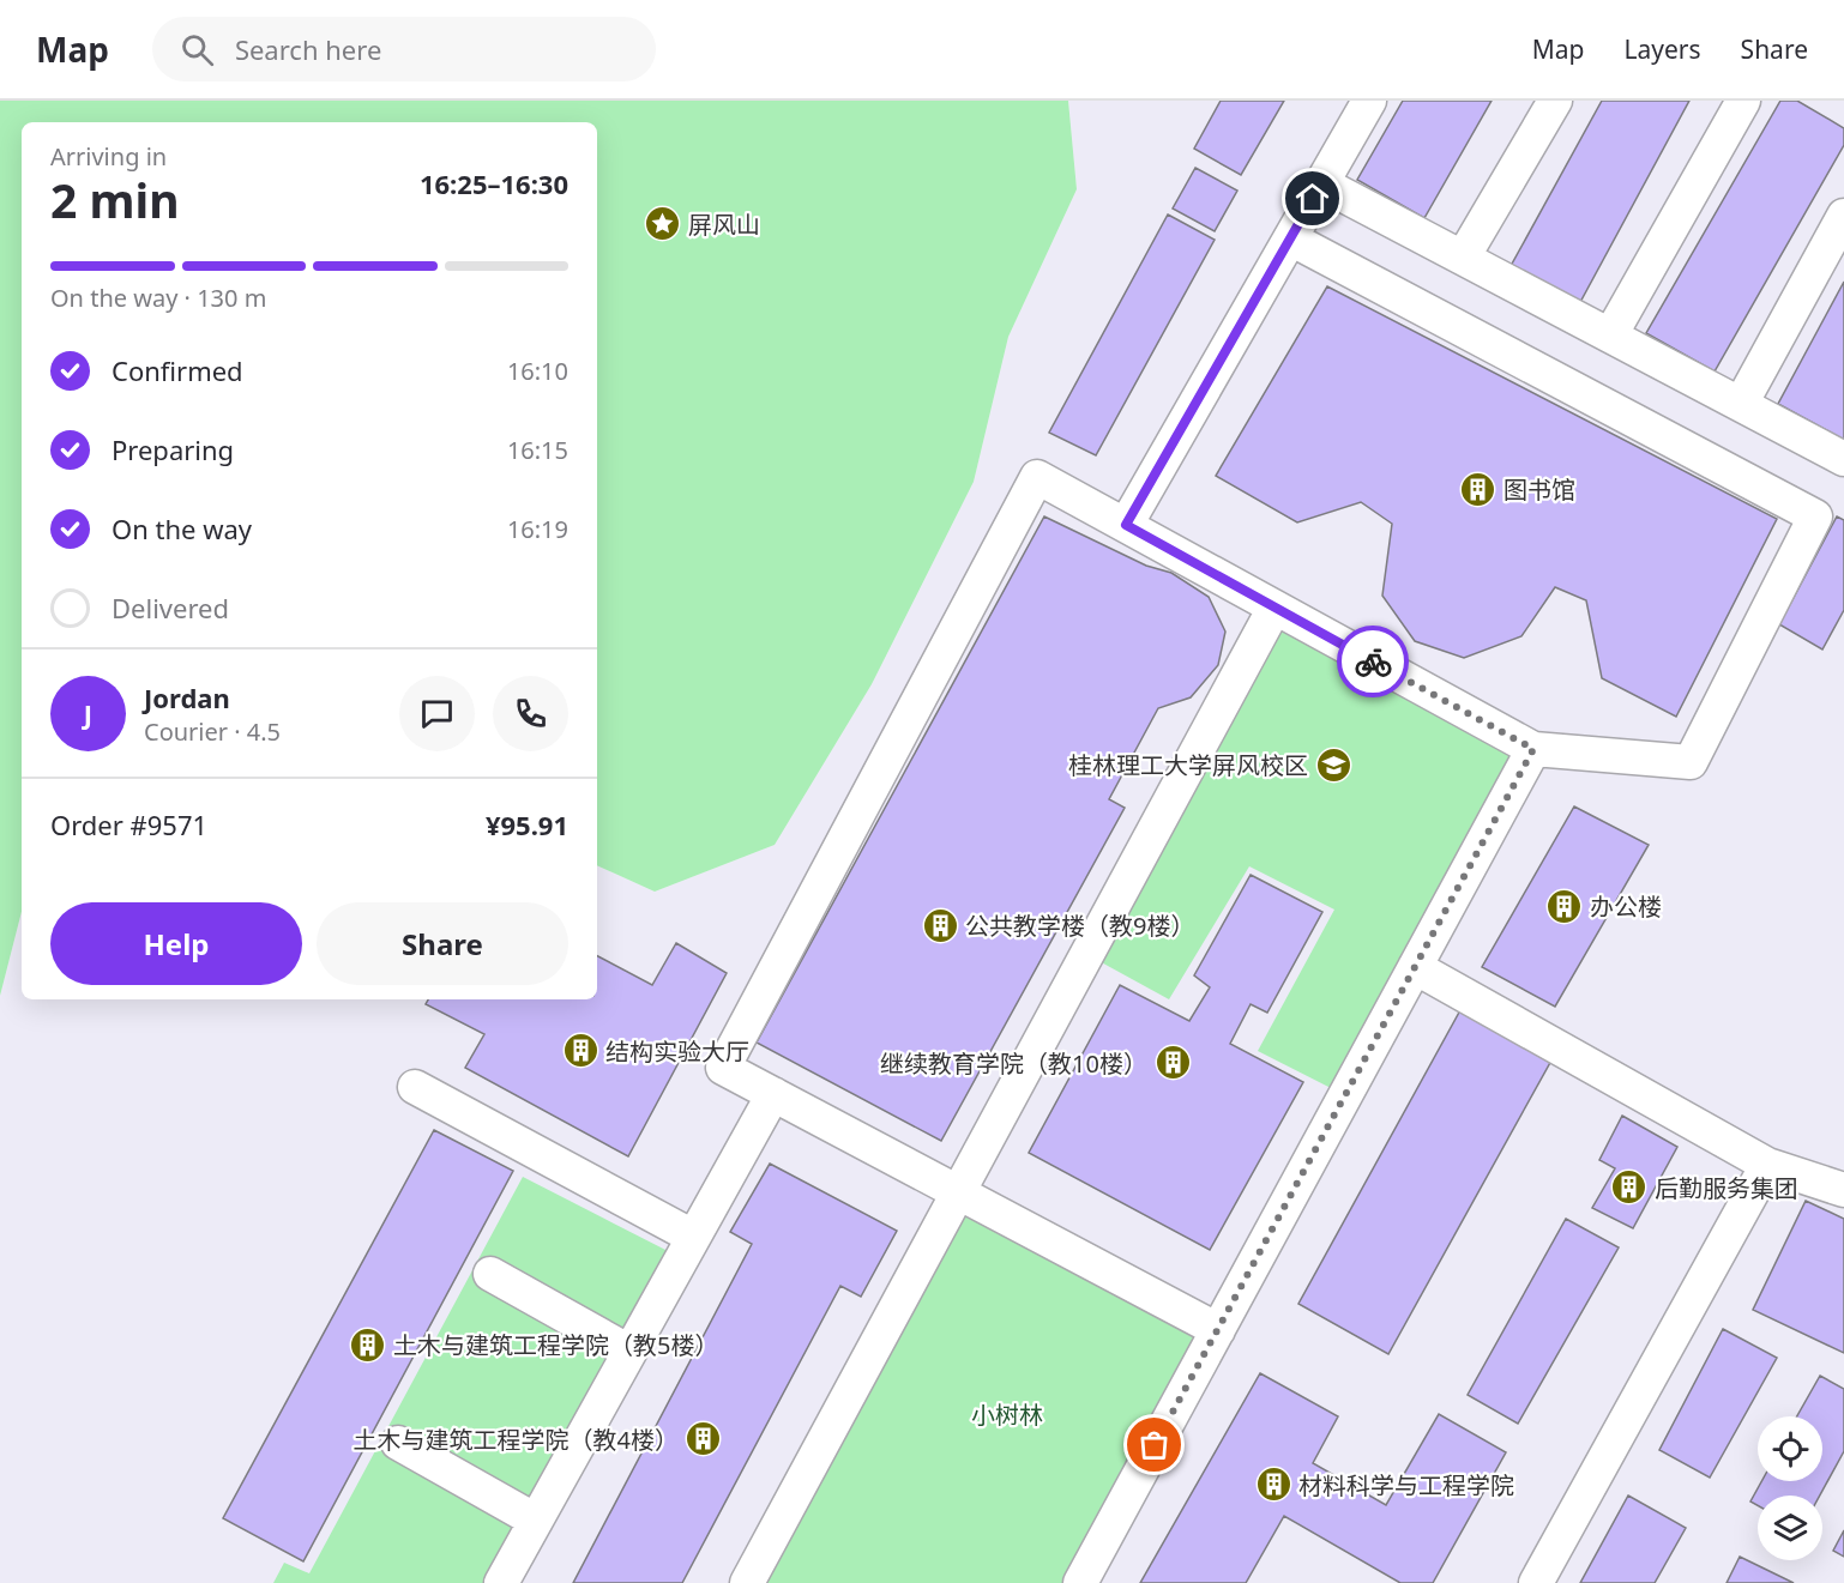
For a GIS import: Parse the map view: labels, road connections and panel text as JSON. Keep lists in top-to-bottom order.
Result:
{
  "parks": ["小树林"],
  "places": {
    "place": ["屏风山"],
    "building": [
      "图书馆",
      "办公楼",
      "公共教学楼（教9楼）",
      "结构实验大厅",
      "继续教育学院（教10楼）",
      "后勤服务集团",
      "土木与建筑工程学院（教5楼）",
      "土木与建筑工程学院（教4楼）",
      "材料科学与工程学院"
    ],
    "school or university": ["桂林理工大学屏风校区"]
  },
  "page": {
    "header": "Map",
    "search": "Search here",
    "nav": ["Map", "Layers", "Share"],
    "heading": ["2 min", "Arriving in", "16:25–16:30"],
    "panel": [
      "Jordan",
      "Courier · 4.5",
      "Order #9571",
      "¥95.91"
    ],
    "bar": "On the way · 130 m",
    "list": [
      ["Confirmed", "16:10"],
      ["Preparing", "16:15"],
      ["On the way", "16:19"],
      "Delivered"
    ],
    "round": "J",
    "buttons": ["Help", "Share"]
  }
}
